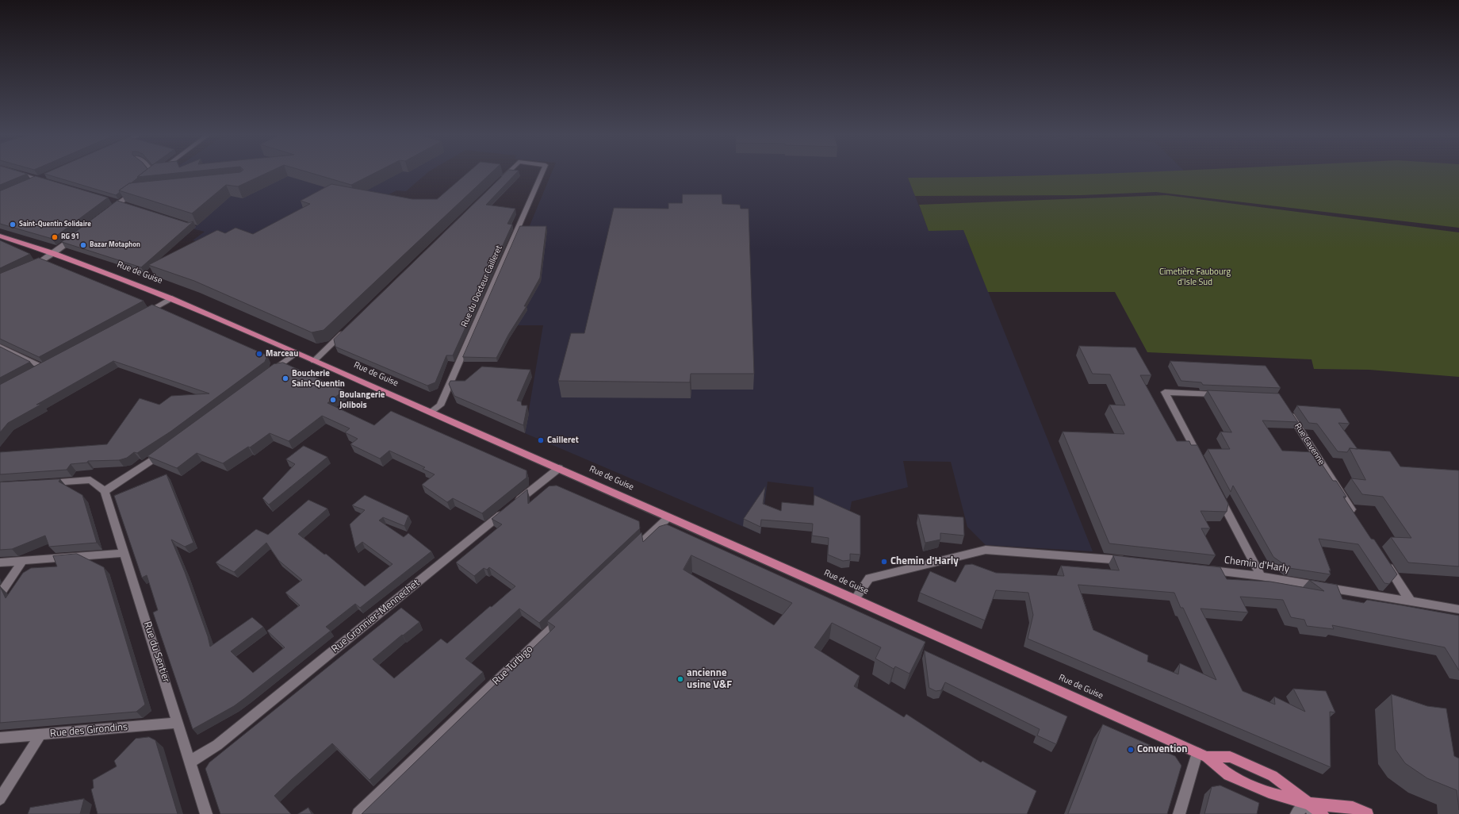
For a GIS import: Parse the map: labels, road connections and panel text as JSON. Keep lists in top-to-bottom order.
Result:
{
  "streets": {
    "main road": ["Rue de Guise"],
    "street": [
      "Rue du Docteur Cailleret",
      "Rue Cavenne",
      "Chemin d'Harly",
      "Rue Gronnier-Mennechet",
      "Rue du Sentier",
      "Rue Turbigo",
      "Rue des Girondins"
    ]
  },
  "crossings": [
    ["Rue de Guise", "Rue du Docteur Cailleret"],
    ["Rue de Guise", "Rue Gronnier-Mennechet"],
    ["Rue Gronnier-Mennechet", "Rue du Sentier"],
    ["Rue du Sentier", "Rue des Girondins"]
  ],
  "parks": ["Cimetière Faubourg d'Isle Sud"],
  "places": [
    "Saint-Quentin Solidaire",
    "RG 91",
    "Bazar Motaphon",
    "Marceau",
    "Boucherie Saint-Quentin",
    "Boulangerie Jolibois",
    "Cailleret",
    "Chemin d'Harly",
    "ancienne usine V&F",
    "Convention"
  ]
}
